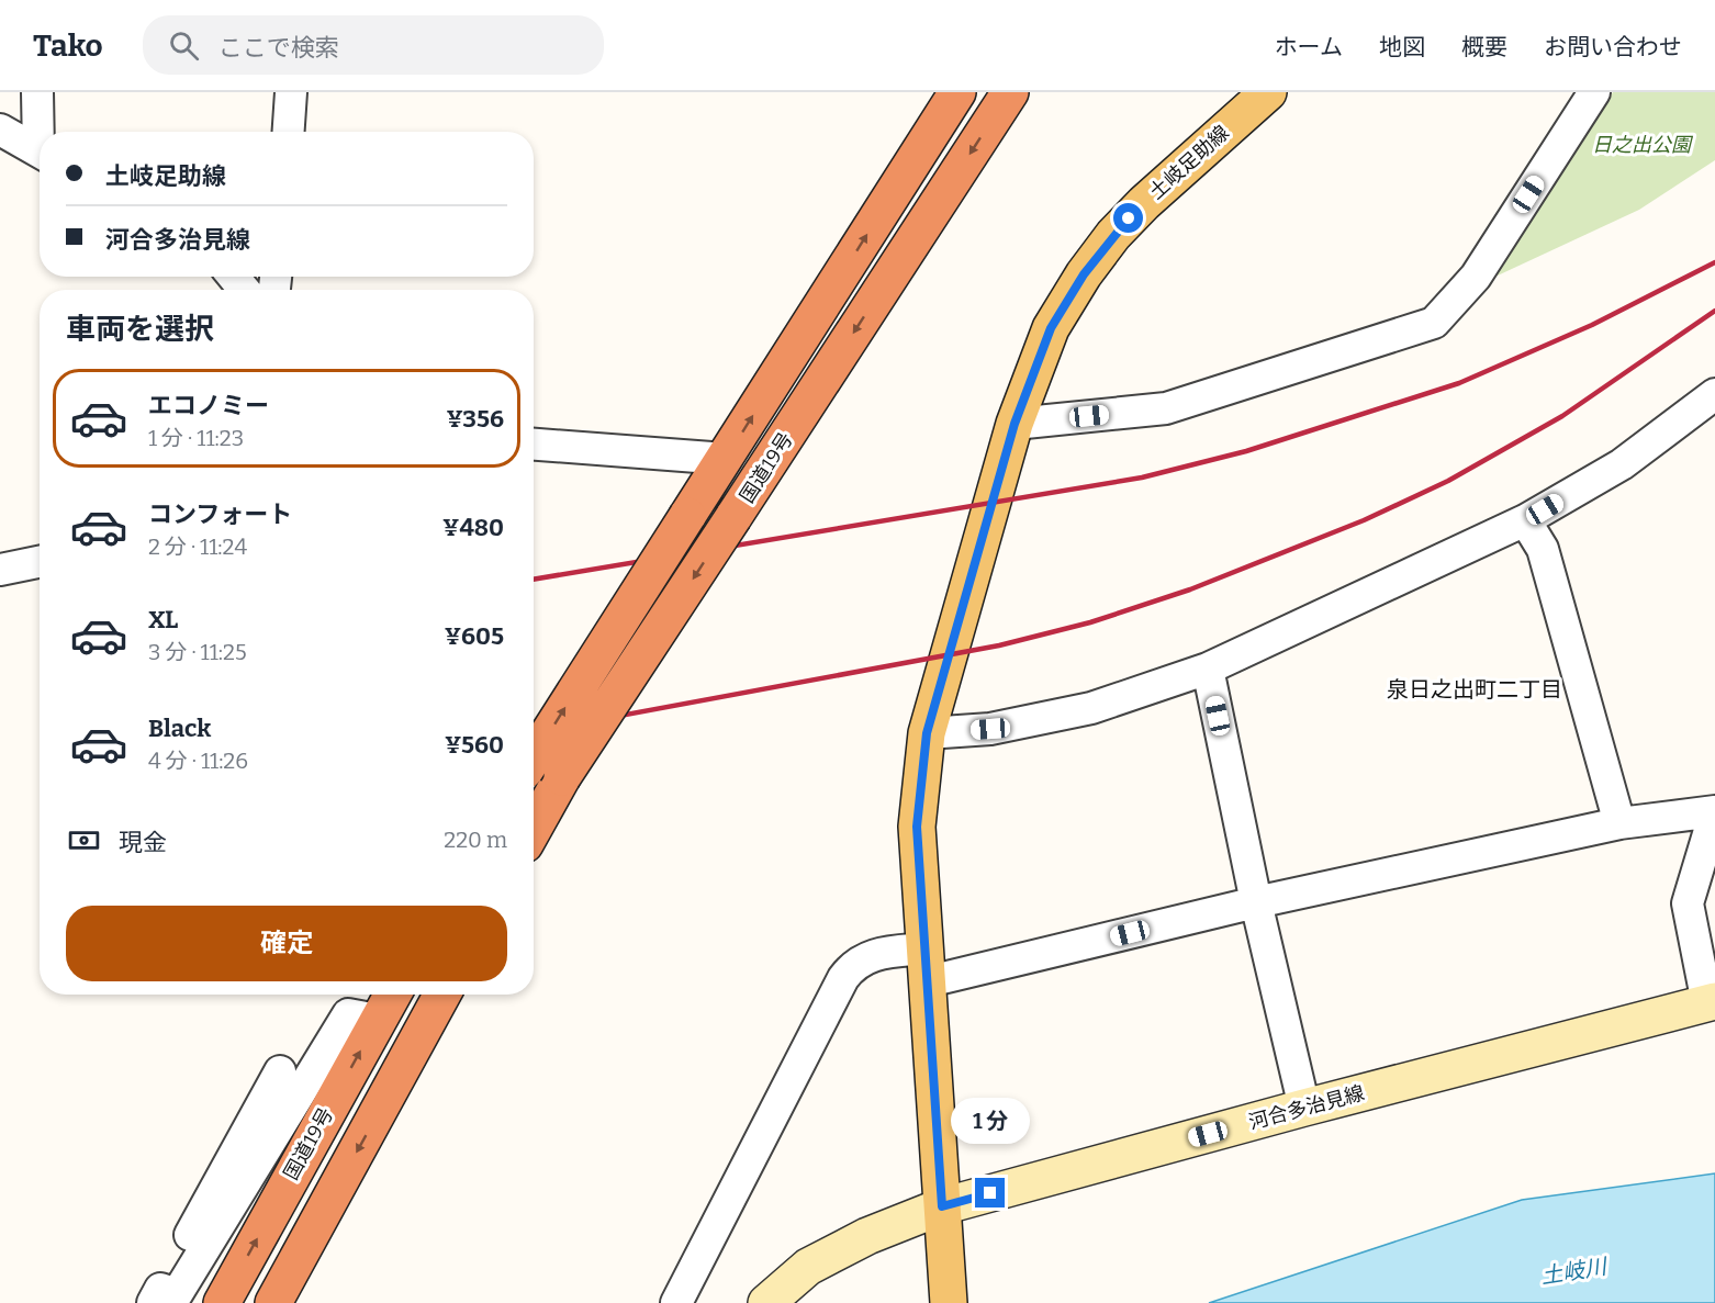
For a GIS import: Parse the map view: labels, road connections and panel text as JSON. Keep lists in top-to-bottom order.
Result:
{
  "streets": {
    "highway": ["国道19号"],
    "main road": ["土岐足助線", "河合多治見線"]
  },
  "crossings": [
    ["土岐足助線", "河合多治見線"]
  ],
  "districts": ["泉日之出町二丁目"],
  "water": ["土岐川"],
  "parks": ["日之出公園"],
  "page": {
    "header": "Tako",
    "search": "ここで検索",
    "nav": [
      "ホーム",
      "地図",
      "概要",
      "お問い合わせ"
    ],
    "banner": ["土岐足助線", "河合多治見線"],
    "heading": "車両を選択",
    "list": [
      {
        "name": "エコノミー",
        "note": "1 分 · 11:23",
        "value": "¥356"
      },
      {
        "name": "コンフォート",
        "note": "2 分 · 11:24",
        "value": "¥480"
      },
      {
        "name": "XL",
        "note": "3 分 · 11:25",
        "value": "¥605"
      },
      {
        "name": "Black",
        "note": "4 分 · 11:26",
        "value": "¥560"
      }
    ],
    "pay": ["現金", "220 m"],
    "buttons": "確定",
    "bubble": "1 分"
  }
}
